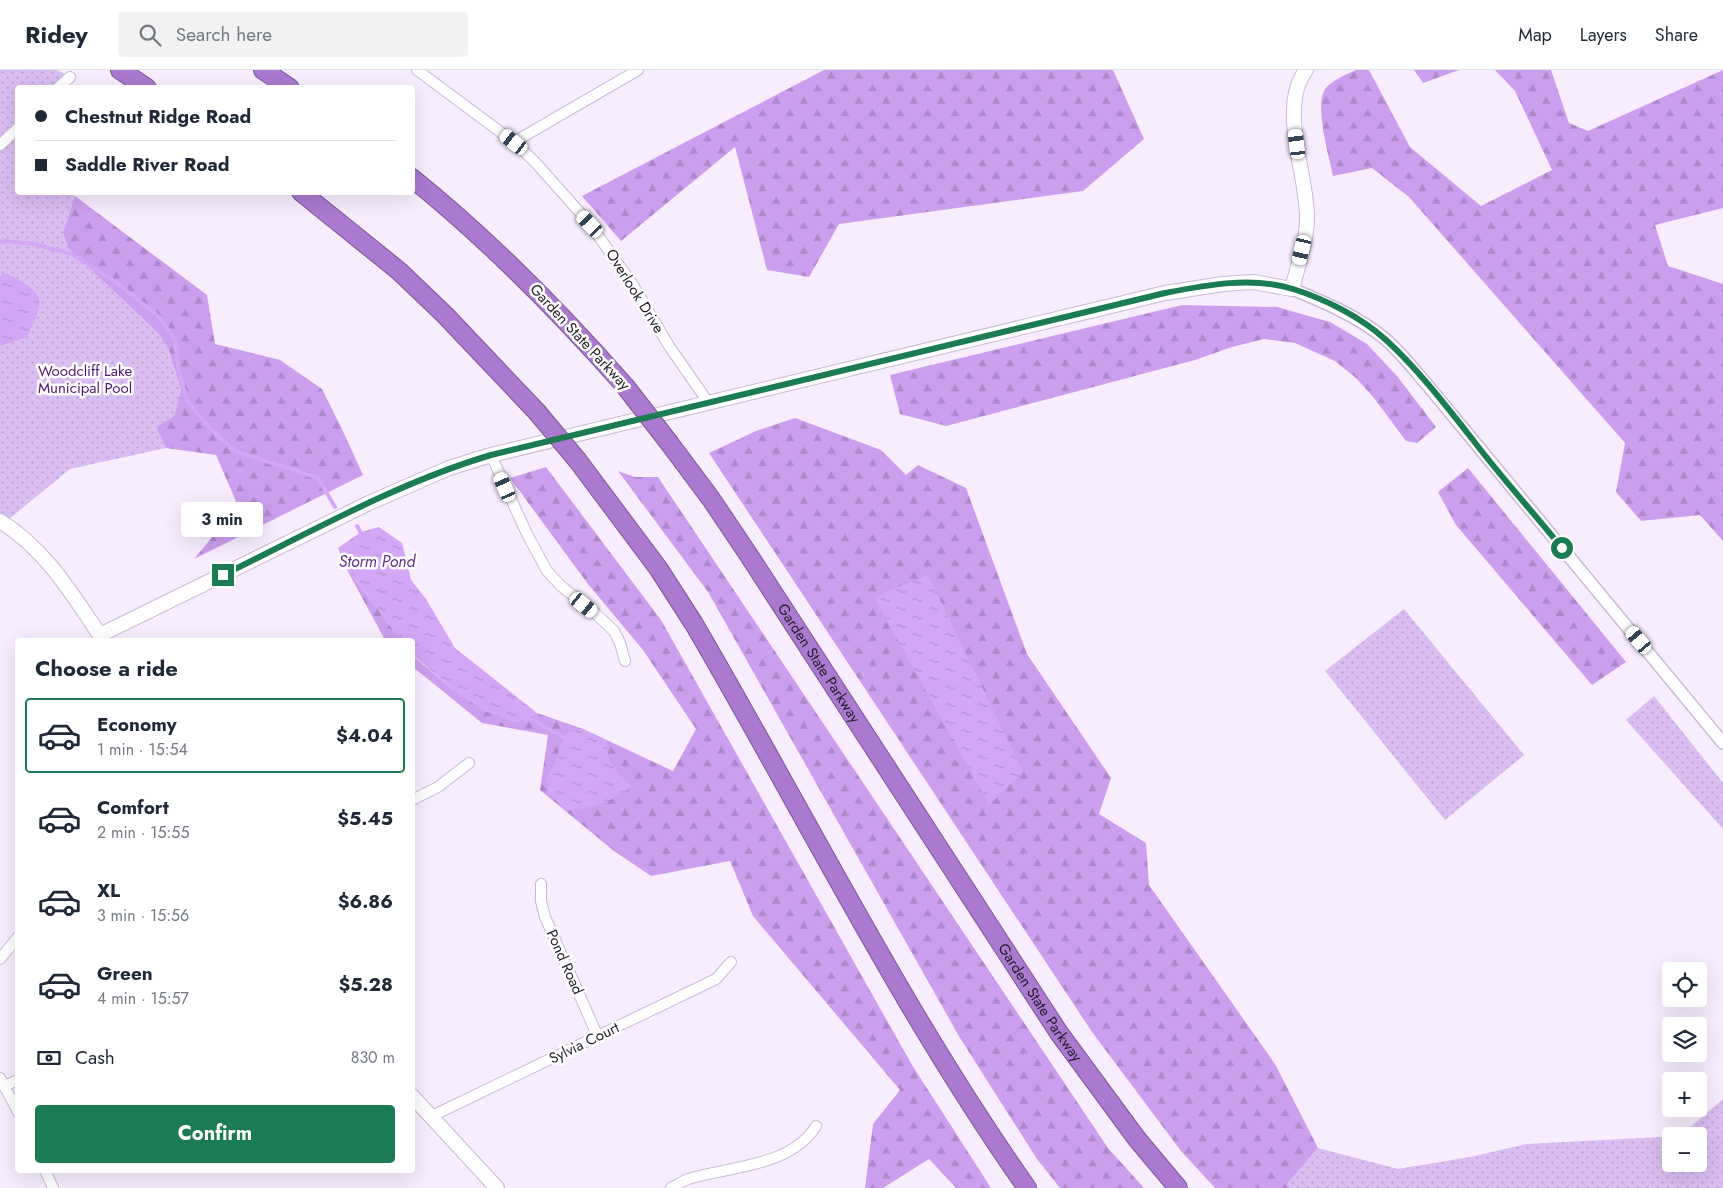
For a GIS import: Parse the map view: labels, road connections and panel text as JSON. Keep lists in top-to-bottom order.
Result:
{
  "streets": {
    "highway": ["Garden State Parkway"],
    "street": ["Overlook Drive", "Pond Road", "Sylvia Court"]
  },
  "crossings": [
    ["Pond Road", "Sylvia Court"]
  ],
  "water": ["Storm Pond"],
  "parks": ["Woodcliff Lake Municipal Pool"],
  "page": {
    "header": "Ridey",
    "search": "Search here",
    "nav": ["Map", "Layers", "Share"],
    "banner": ["Chestnut Ridge Road", "Saddle River Road"],
    "bubble": "3 min",
    "heading": "Choose a ride",
    "list": [
      {
        "name": "Economy",
        "note": "1 min · 15:54",
        "value": "$4.04"
      },
      {
        "name": "Comfort",
        "note": "2 min · 15:55",
        "value": "$5.45"
      },
      {
        "name": "XL",
        "note": "3 min · 15:56",
        "value": "$6.86"
      },
      {
        "name": "Green",
        "note": "4 min · 15:57",
        "value": "$5.28"
      }
    ],
    "map_buttons": ["+", "−"],
    "pay": ["Cash", "830 m"],
    "buttons": "Confirm"
  }
}
